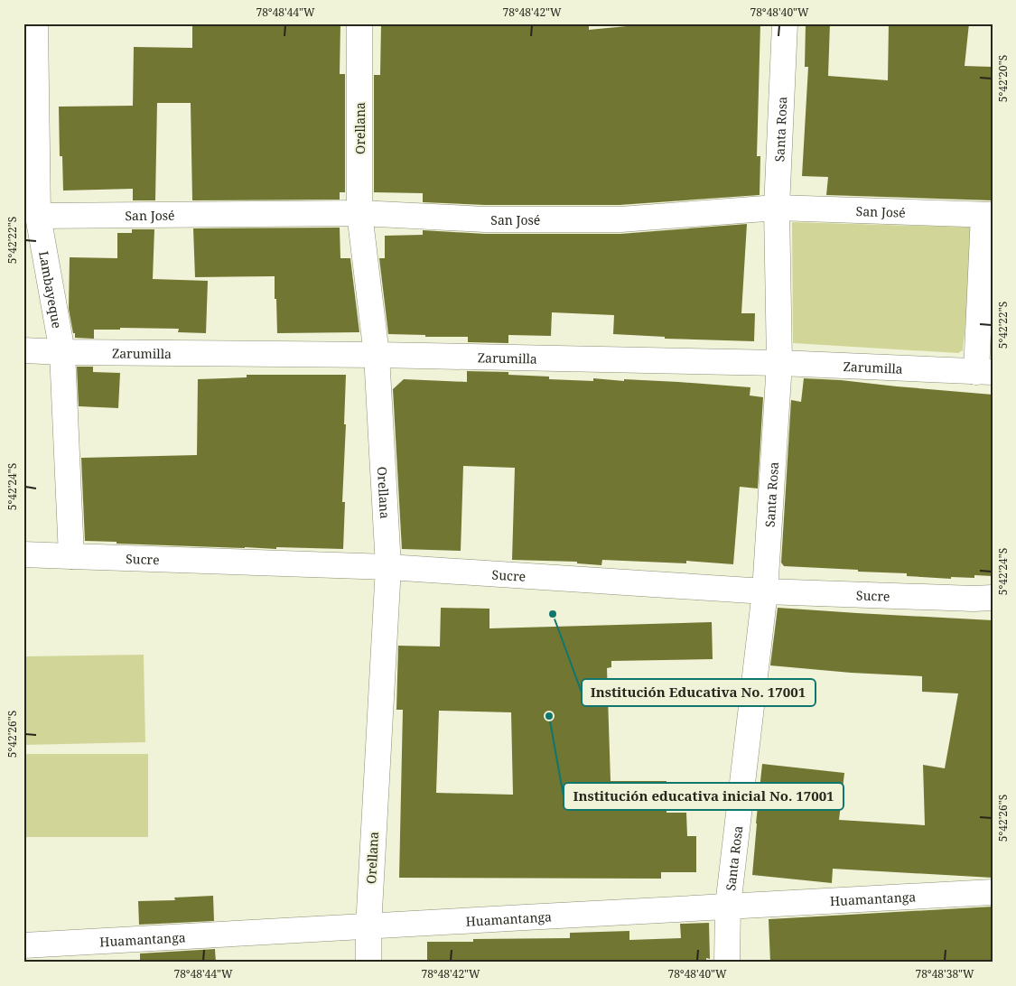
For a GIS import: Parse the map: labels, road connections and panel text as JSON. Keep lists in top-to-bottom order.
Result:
{
  "streets": {
    "street": [
      "Orellana",
      "Santa Rosa",
      "San José",
      "Lambayeque",
      "Zarumilla",
      "Sucre",
      "Huamantanga"
    ]
  },
  "crossings": [
    ["Orellana", "San José"],
    ["Orellana", "Zarumilla"],
    ["Orellana", "Sucre"],
    ["Orellana", "Huamantanga"],
    ["Santa Rosa", "San José"],
    ["Santa Rosa", "Zarumilla"],
    ["Santa Rosa", "Sucre"],
    ["Santa Rosa", "Huamantanga"],
    ["San José", "Lambayeque"],
    ["Lambayeque", "Zarumilla"],
    ["Lambayeque", "Sucre"]
  ],
  "places": ["Institución Educativa No. 17001", "Institución educativa inicial No. 17001"],
  "coordinates": [
    "78°48'44\"W",
    "78°48'42\"W",
    "78°48'40\"W",
    "5°42'20\"S",
    "5°42'22\"S",
    "5°42'24\"S",
    "5°42'26\"S",
    "78°48'38\"W"
  ]
}
